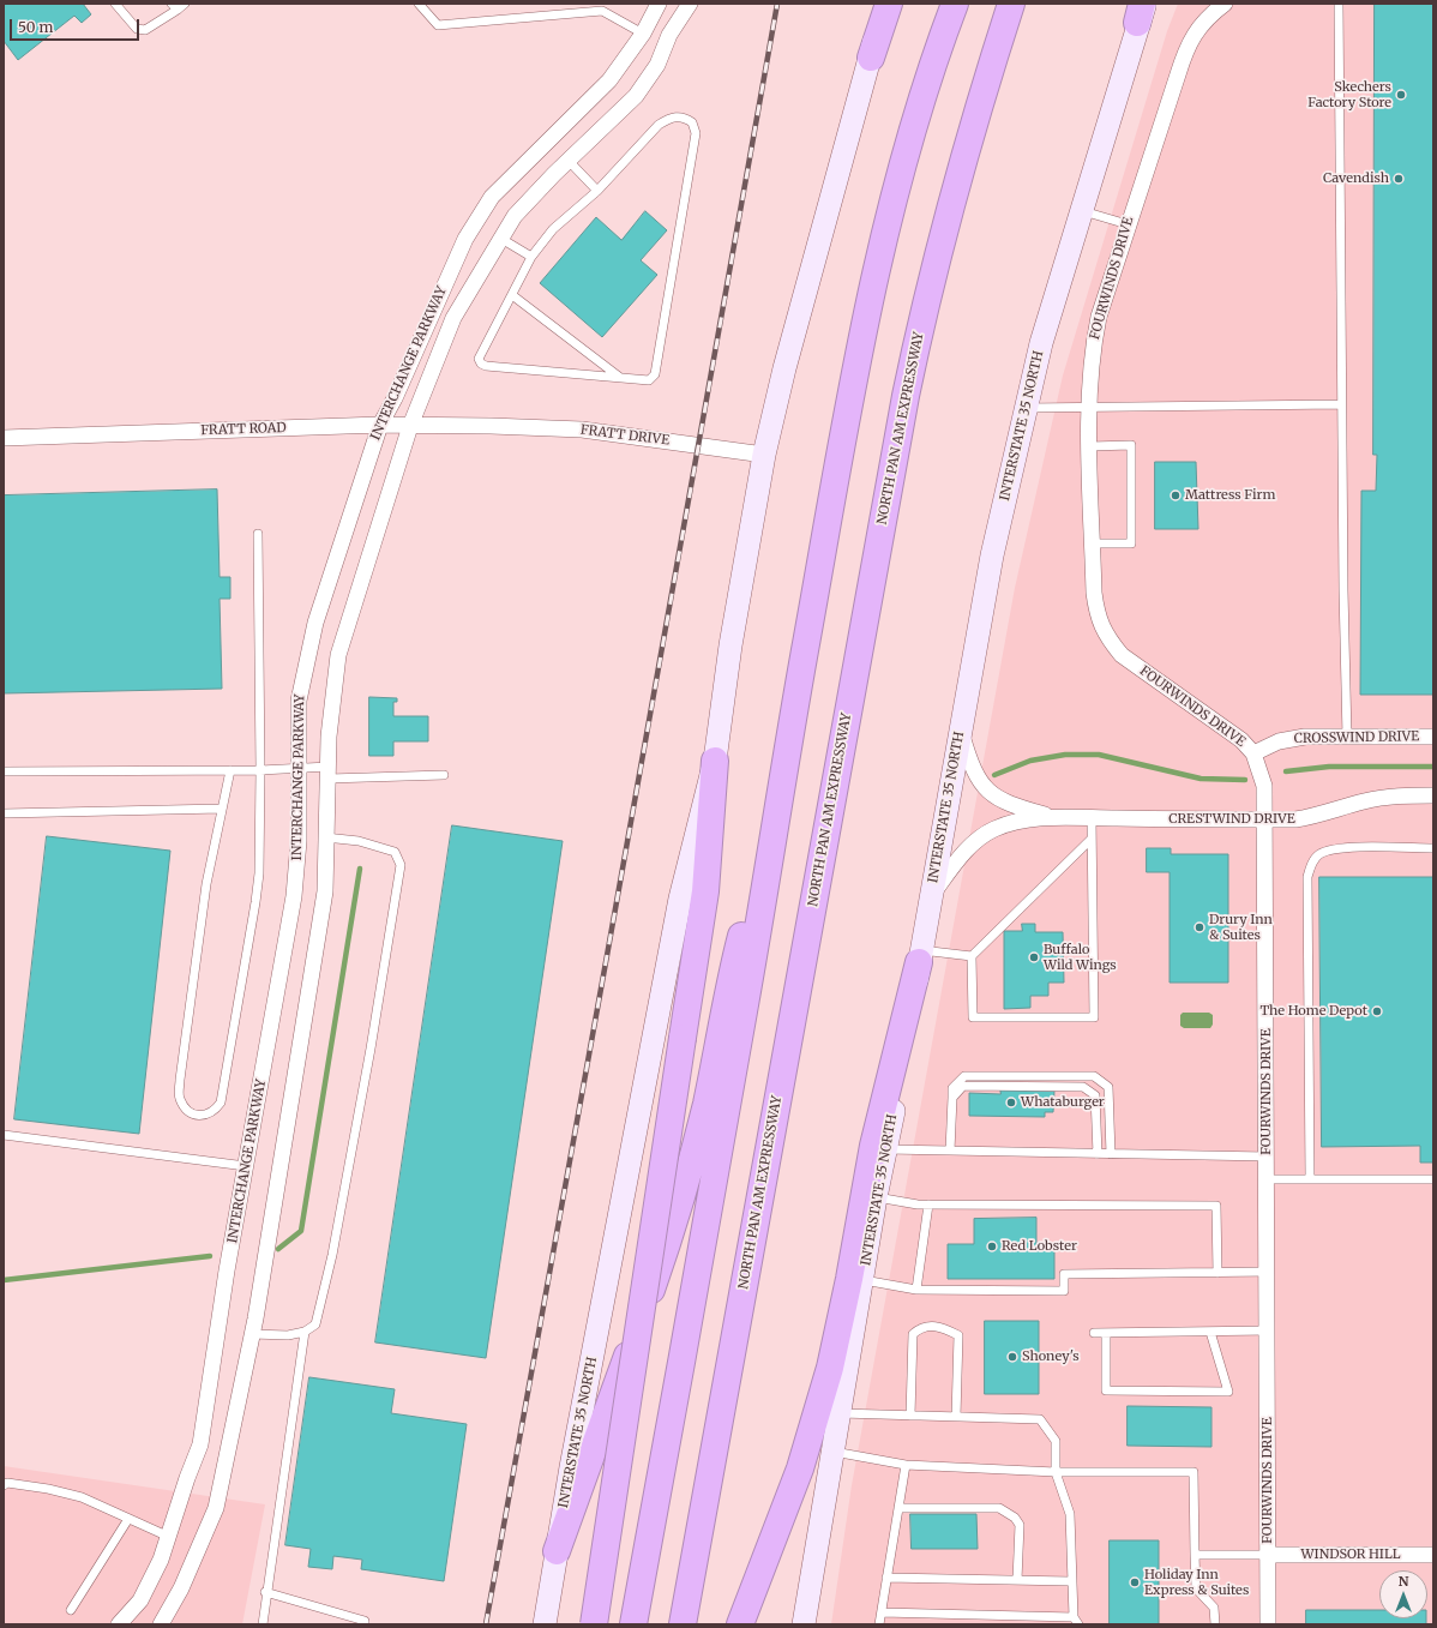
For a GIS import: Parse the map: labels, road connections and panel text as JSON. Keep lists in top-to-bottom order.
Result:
{
  "streets": {
    "highway": ["NORTH PAN AM EXPRESSWAY"],
    "main road": ["INTERSTATE 35 NORTH"],
    "street": [
      "FOURWINDS DRIVE",
      "INTERCHANGE PARKWAY",
      "FRATT ROAD",
      "FRATT DRIVE",
      "CROSSWIND DRIVE",
      "CRESTWIND DRIVE",
      "WINDSOR HILL"
    ]
  },
  "crossings": [
    ["FOURWINDS DRIVE", "CROSSWIND DRIVE"],
    ["FOURWINDS DRIVE", "CRESTWIND DRIVE"],
    ["FOURWINDS DRIVE", "WINDSOR HILL"],
    ["INTERCHANGE PARKWAY", "FRATT ROAD"],
    ["INTERSTATE 35 NORTH", "FRATT DRIVE"],
    ["INTERSTATE 35 NORTH", "CRESTWIND DRIVE"],
    ["FRATT ROAD", "FRATT DRIVE"]
  ],
  "places": [
    "Skechers Factory Store",
    "Cavendish",
    "Mattress Firm",
    "Drury Inn & Suites",
    "Buffalo Wild Wings",
    "The Home Depot",
    "Whataburger",
    "Red Lobster",
    "Shoney's",
    "Holiday Inn Express & Suites"
  ],
  "scale_bar": "50 m",
  "north": "top"
}
